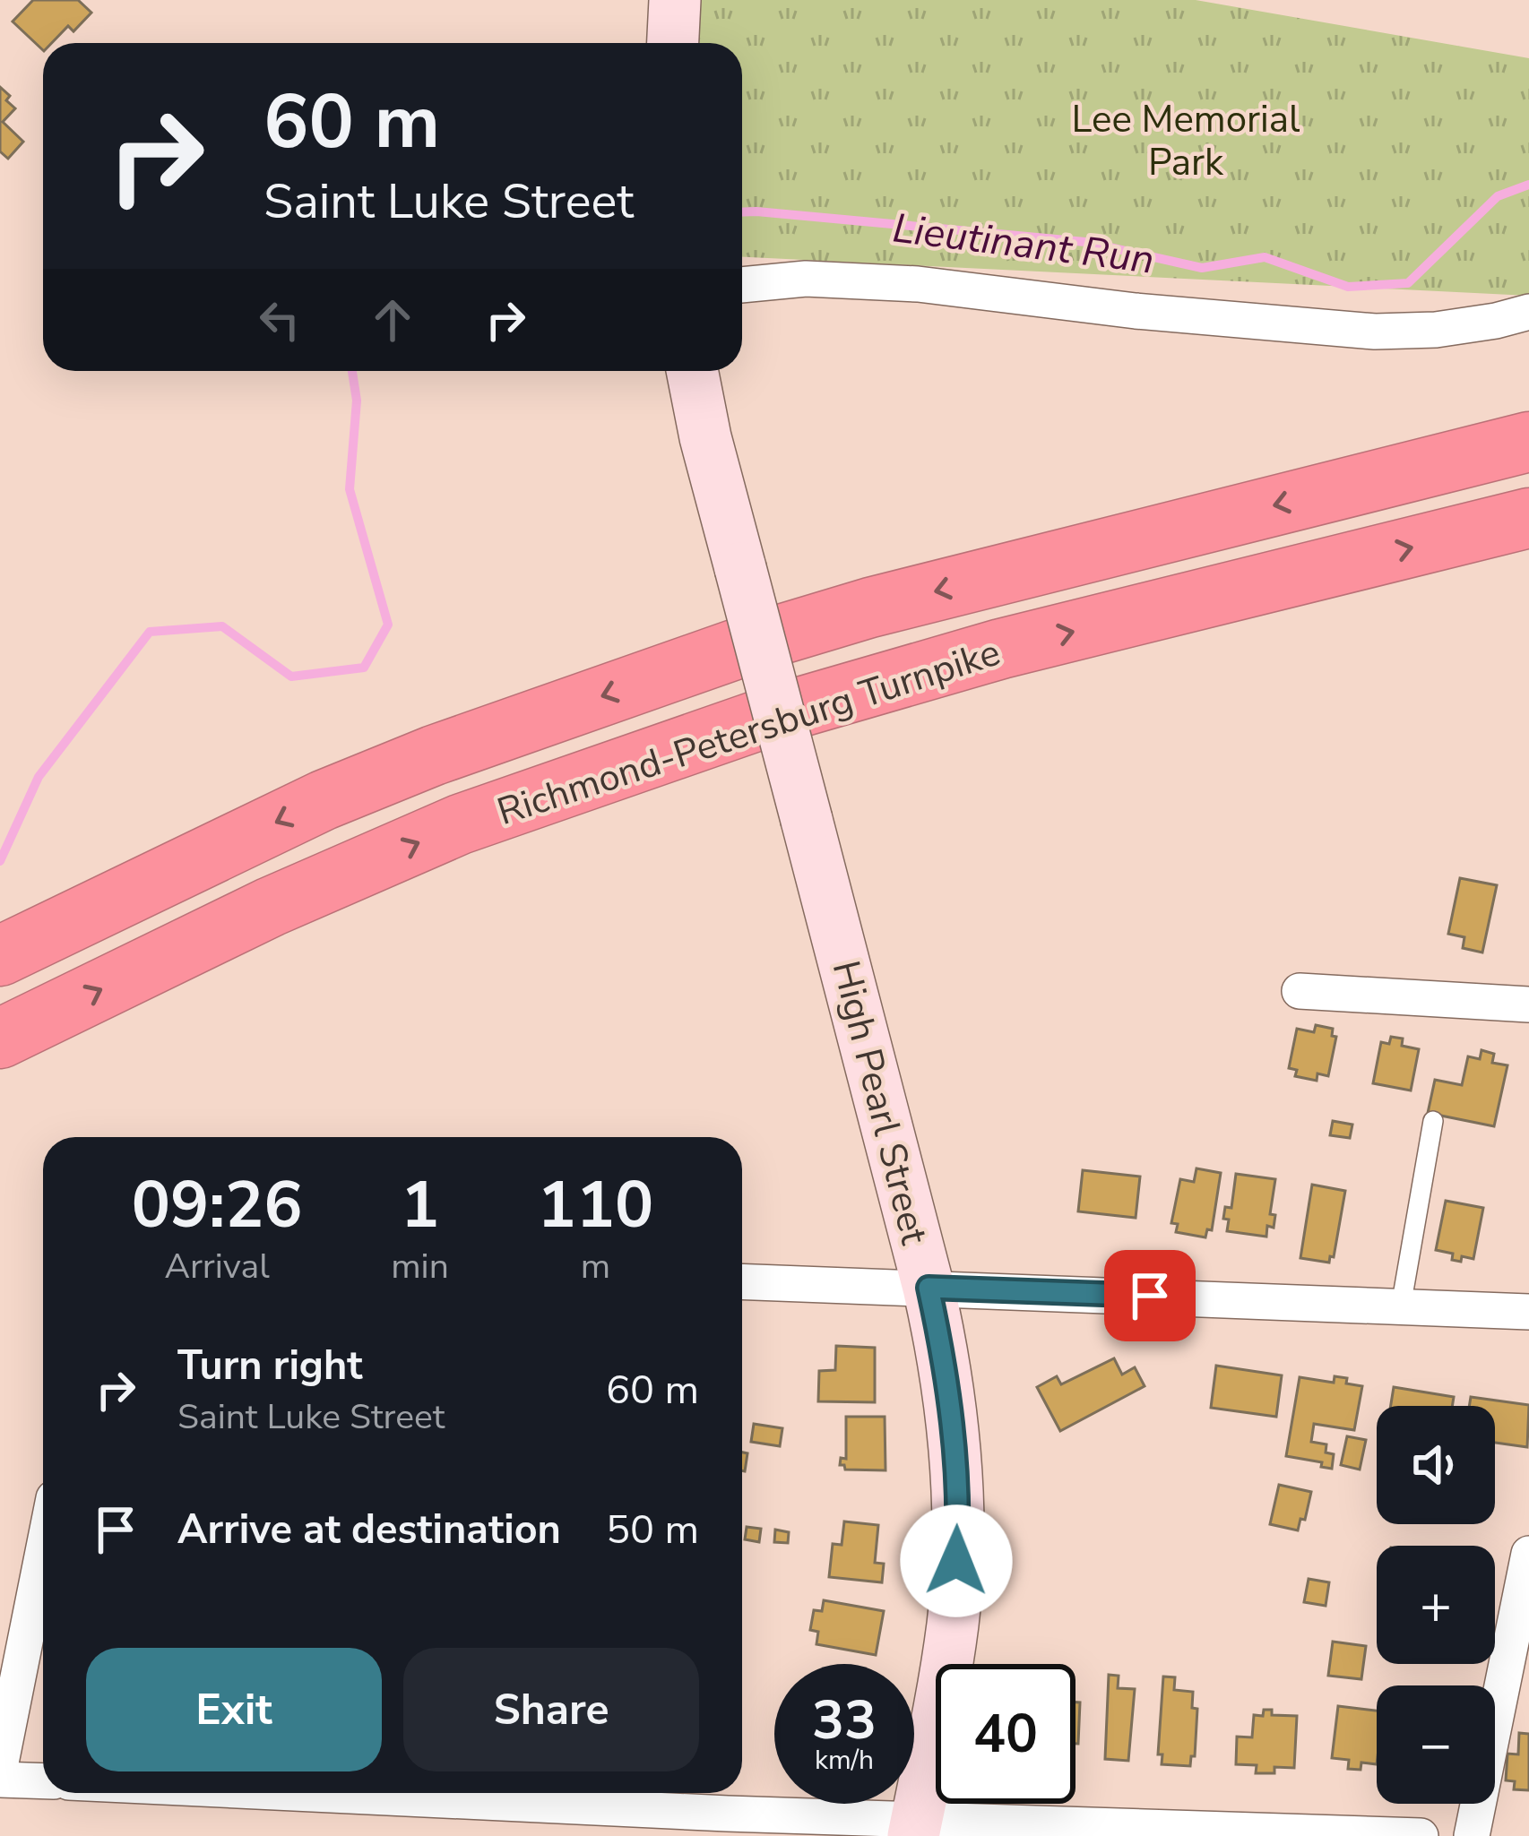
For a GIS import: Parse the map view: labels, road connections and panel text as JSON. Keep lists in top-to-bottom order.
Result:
{
  "streets": {
    "highway": ["Richmond-Petersburg Turnpike"],
    "street": ["High Pearl Street"]
  },
  "water": ["Lieutinant Run"],
  "parks": ["Lee Memorial Park"],
  "page": {
    "turn": ["60 m", "Saint Luke Street"],
    "eta": [
      "09:26",
      "Arrival",
      "1",
      "min",
      "110",
      "m"
    ],
    "list": [
      {
        "name": "Turn right",
        "note": "Saint Luke Street",
        "value": "60 m"
      },
      {
        "name": "Arrive at destination",
        "value": "50 m"
      }
    ],
    "map_buttons": ["+", "−"],
    "buttons": ["Exit", "Share"],
    "speed": "33 km/h",
    "limit": "40"
  }
}
